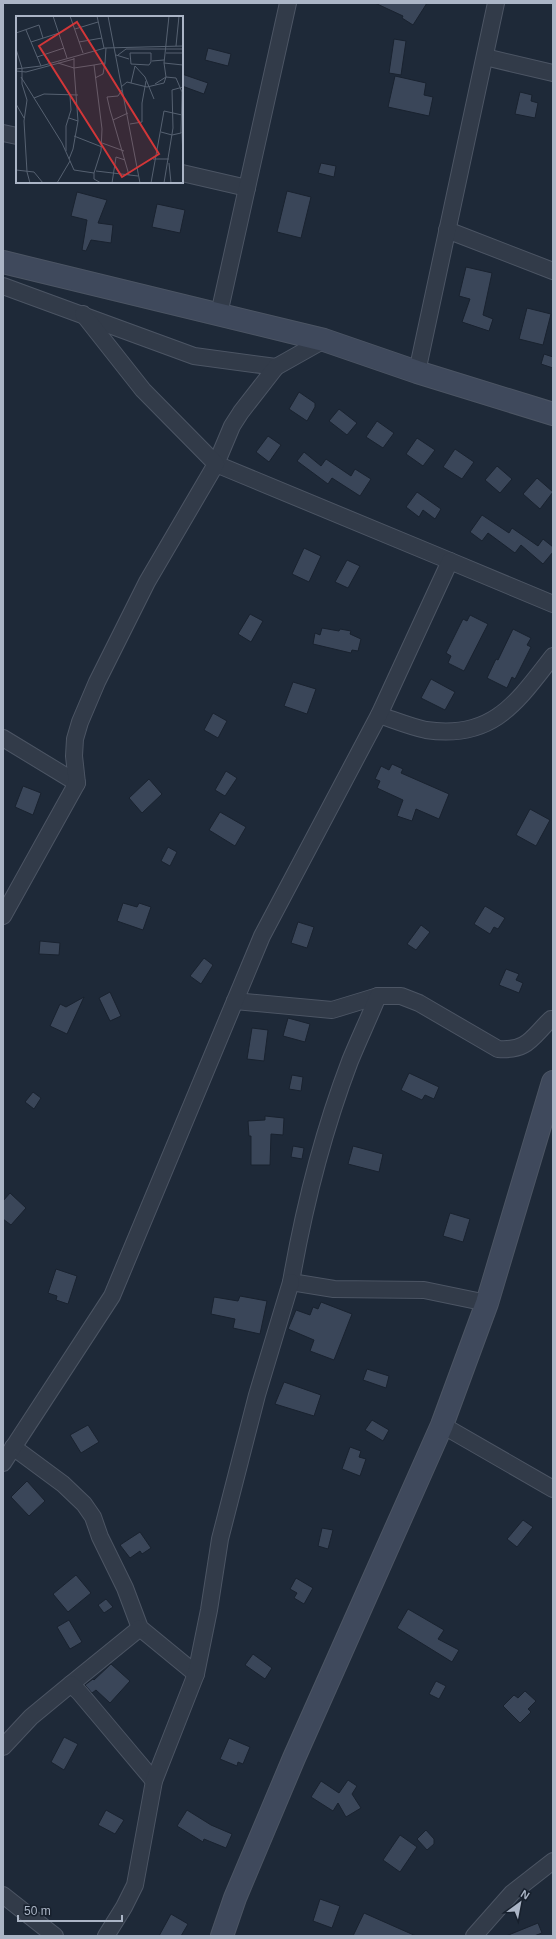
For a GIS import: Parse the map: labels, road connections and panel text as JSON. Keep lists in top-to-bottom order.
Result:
{
  "scale_bar": "50 m",
  "north": "top right"
}
